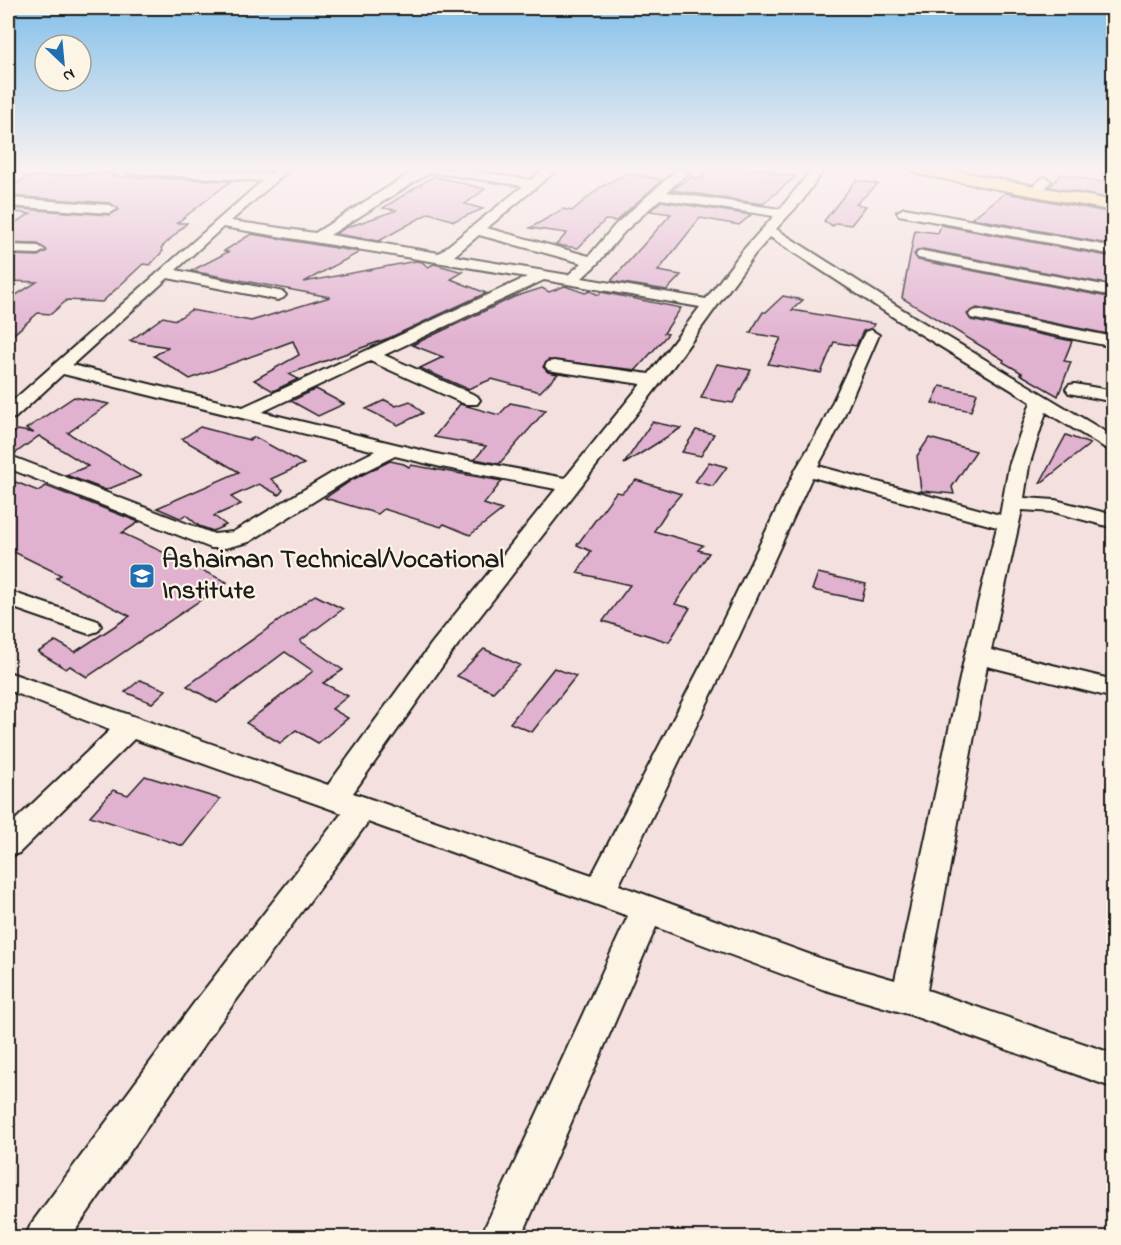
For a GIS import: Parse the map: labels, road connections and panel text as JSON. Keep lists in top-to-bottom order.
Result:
{
  "places": {
    "school or university": ["Ashaiman Technical/Vocational Institute"]
  },
  "north": "bottom right"
}
